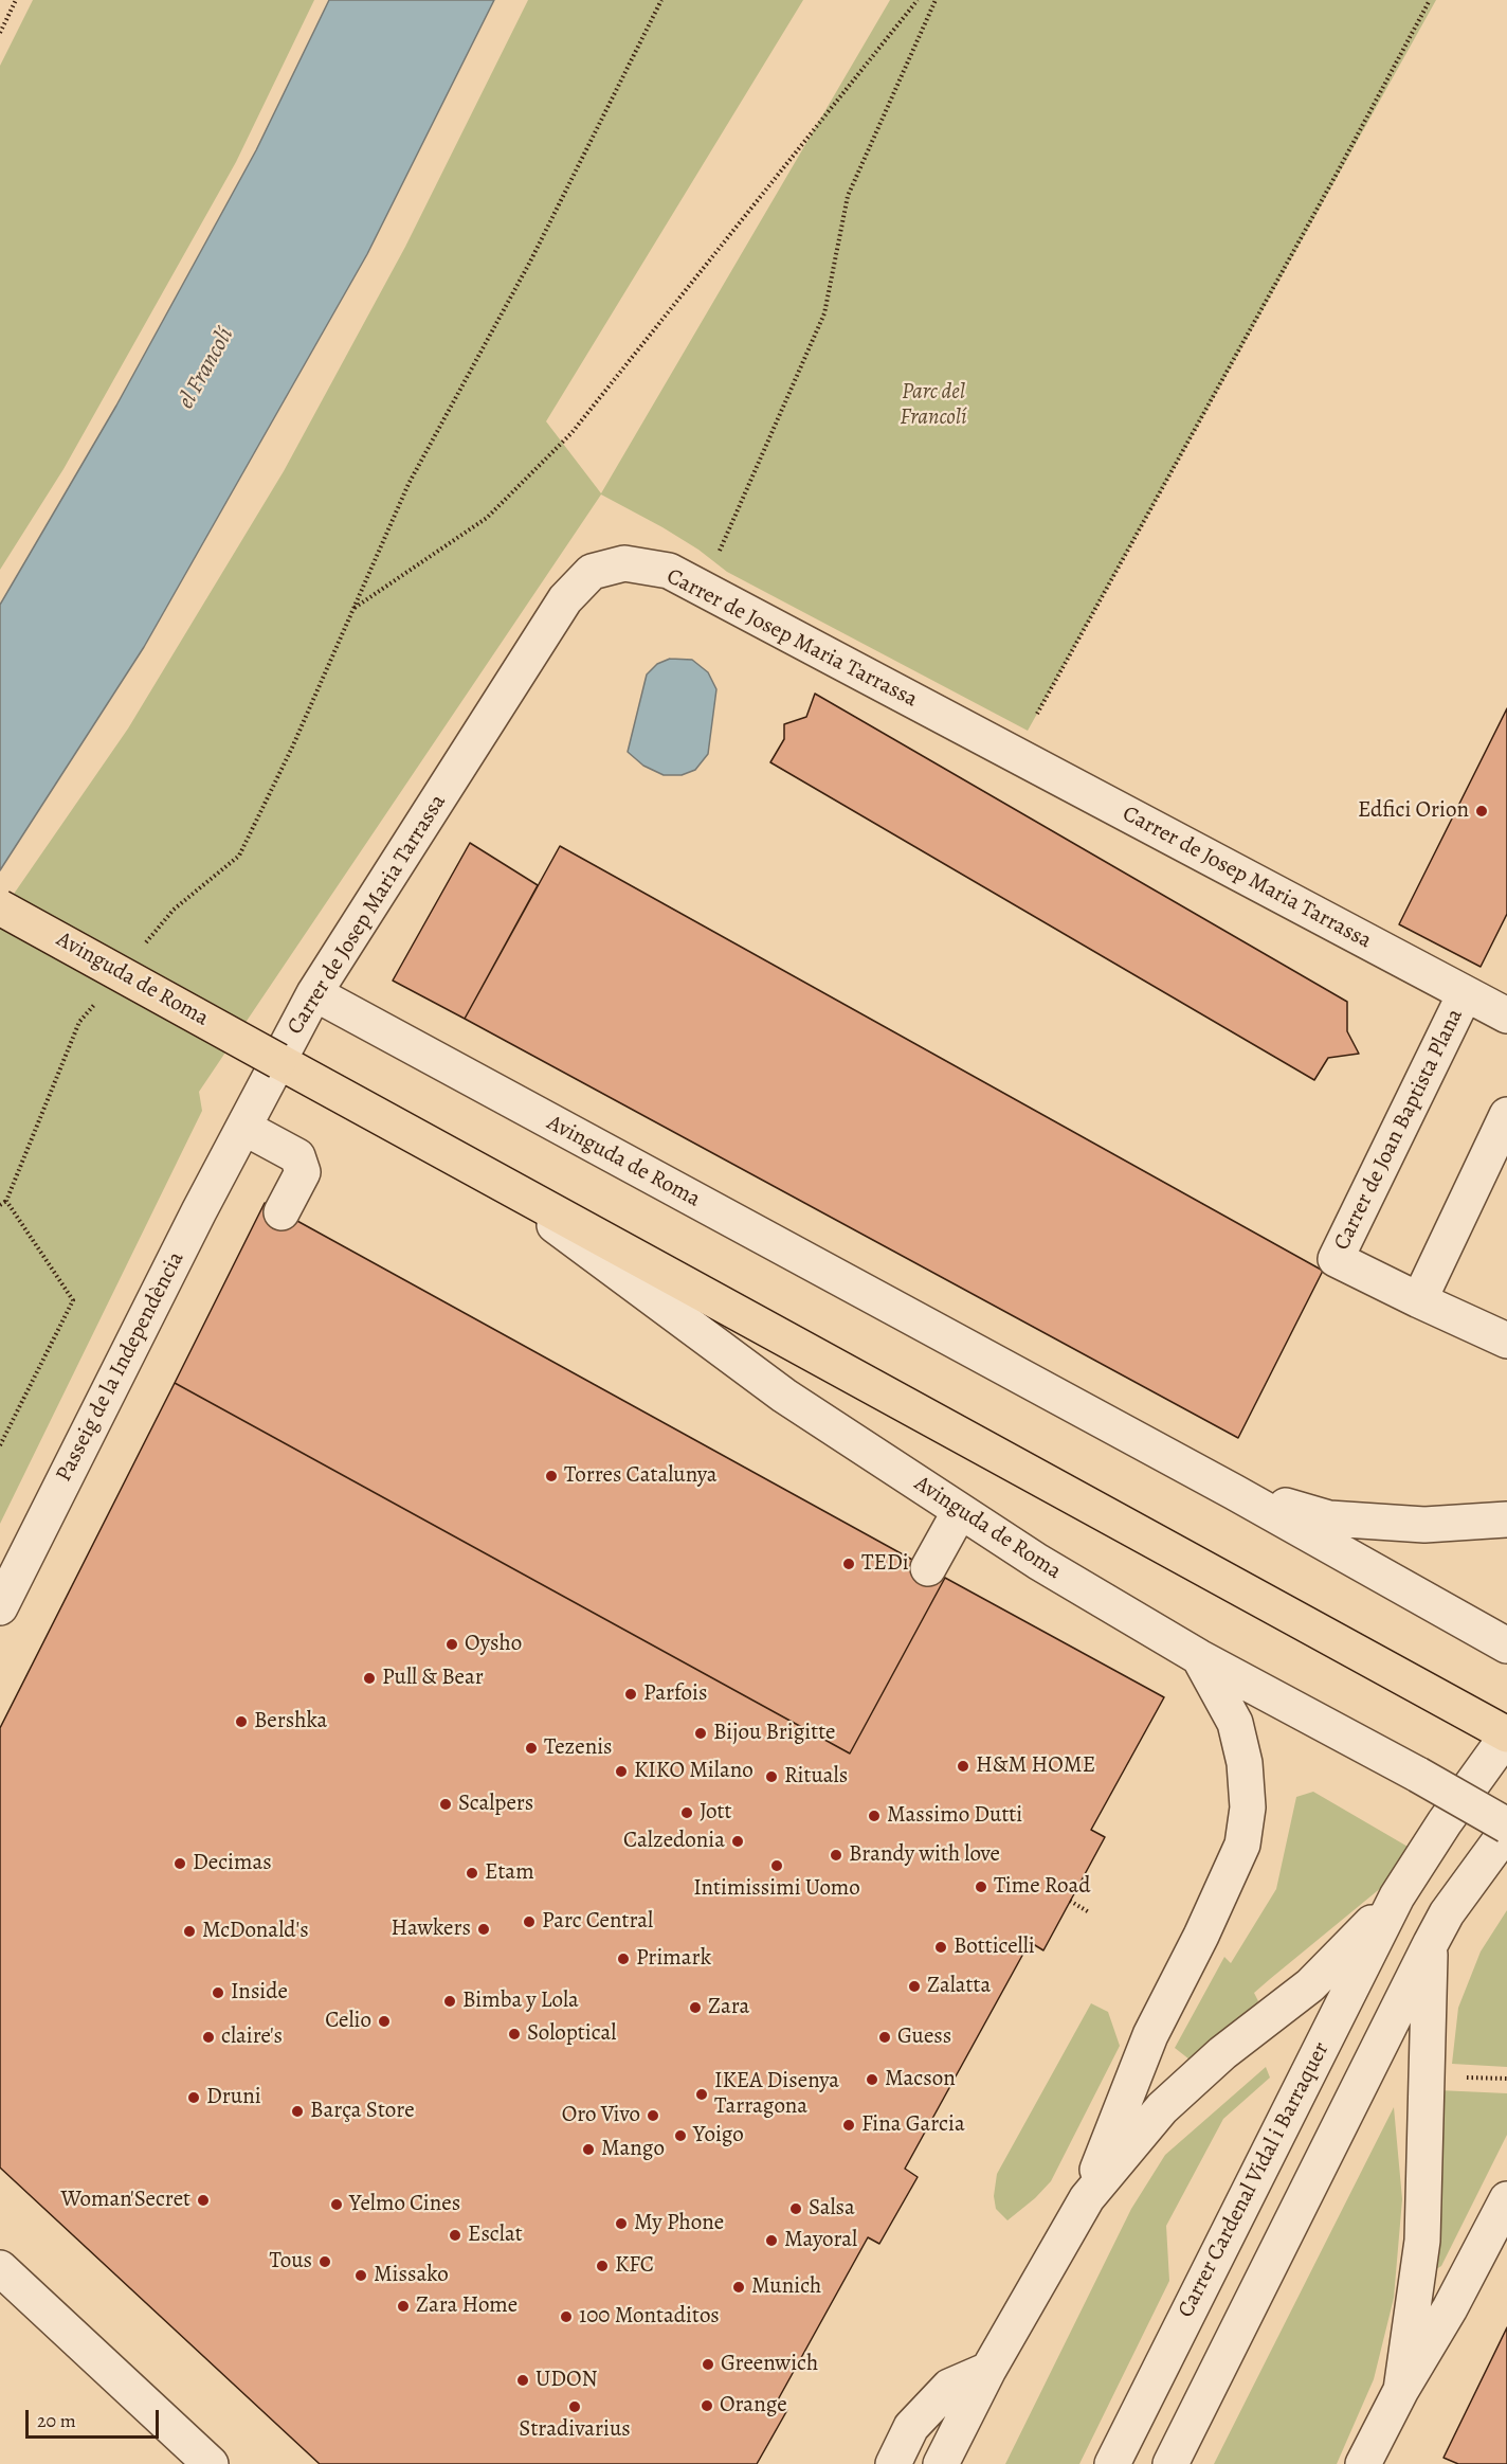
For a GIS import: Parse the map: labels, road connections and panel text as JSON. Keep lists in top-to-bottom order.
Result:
{
  "streets": {
    "main road": ["Avinguda de Roma"],
    "street": [
      "Carrer de Josep Maria Tarrassa",
      "Carrer de Joan Baptista Plana",
      "Passeig de la Independència",
      "Carrer Cardenal Vidal i Barraquer"
    ]
  },
  "crossings": [
    ["Carrer de Josep Maria Tarrassa", "Avinguda de Roma"],
    ["Carrer de Josep Maria Tarrassa", "Carrer de Joan Baptista Plana"],
    ["Carrer de Josep Maria Tarrassa", "Passeig de la Independència"],
    ["Avinguda de Roma", "Carrer Cardenal Vidal i Barraquer"]
  ],
  "water": ["el Francolí"],
  "parks": ["Parc del Francolí"],
  "places": [
    "Edfici Orion",
    "Torres Catalunya",
    "TEDi",
    "Oysho",
    "Pull & Bear",
    "Parfois",
    "Bershka",
    "Bijou Brigitte",
    "Tezenis",
    "H&M HOME",
    "KIKO Milano",
    "Rituals",
    "Scalpers",
    "Jott",
    "Massimo Dutti",
    "Calzedonia",
    "Brandy with love",
    "Decimas",
    "Intimissimi Uomo",
    "Etam",
    "Time Road",
    "Parc Central",
    "Hawkers",
    "McDonald's",
    "Botticelli",
    "Primark",
    "Zalatta",
    "Inside",
    "Bimba y Lola",
    "Zara",
    "Celio",
    "Soloptical",
    "claire's",
    "Guess",
    "Macson",
    "IKEA Disenya Tarragona",
    "Druni",
    "Barça Store",
    "Oro Vivo",
    "Fina Garcia",
    "Yoigo",
    "Mango",
    "Woman'Secret",
    "Yelmo Cines",
    "Salsa",
    "My Phone",
    "Esclat",
    "Mayoral",
    "Tous",
    "KFC",
    "Missako",
    "Munich",
    "Zara Home",
    "100 Montaditos",
    "Greenwich",
    "UDON",
    "Orange",
    "Stradivarius"
  ],
  "scale_bar": "20 m"
}
